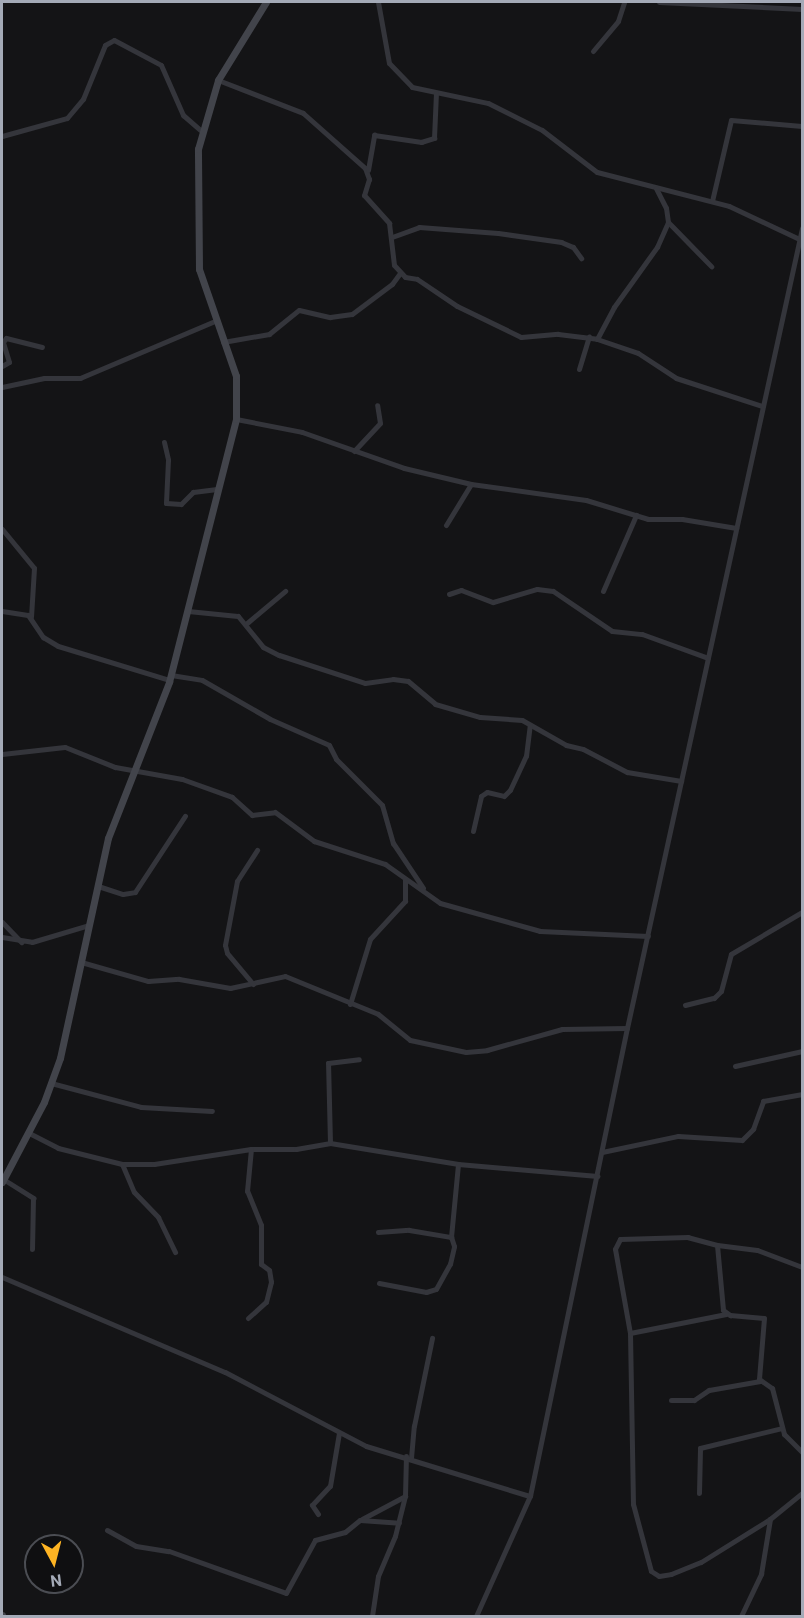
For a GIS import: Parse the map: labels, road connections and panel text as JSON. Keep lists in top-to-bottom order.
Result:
{
  "north": "bottom"
}
